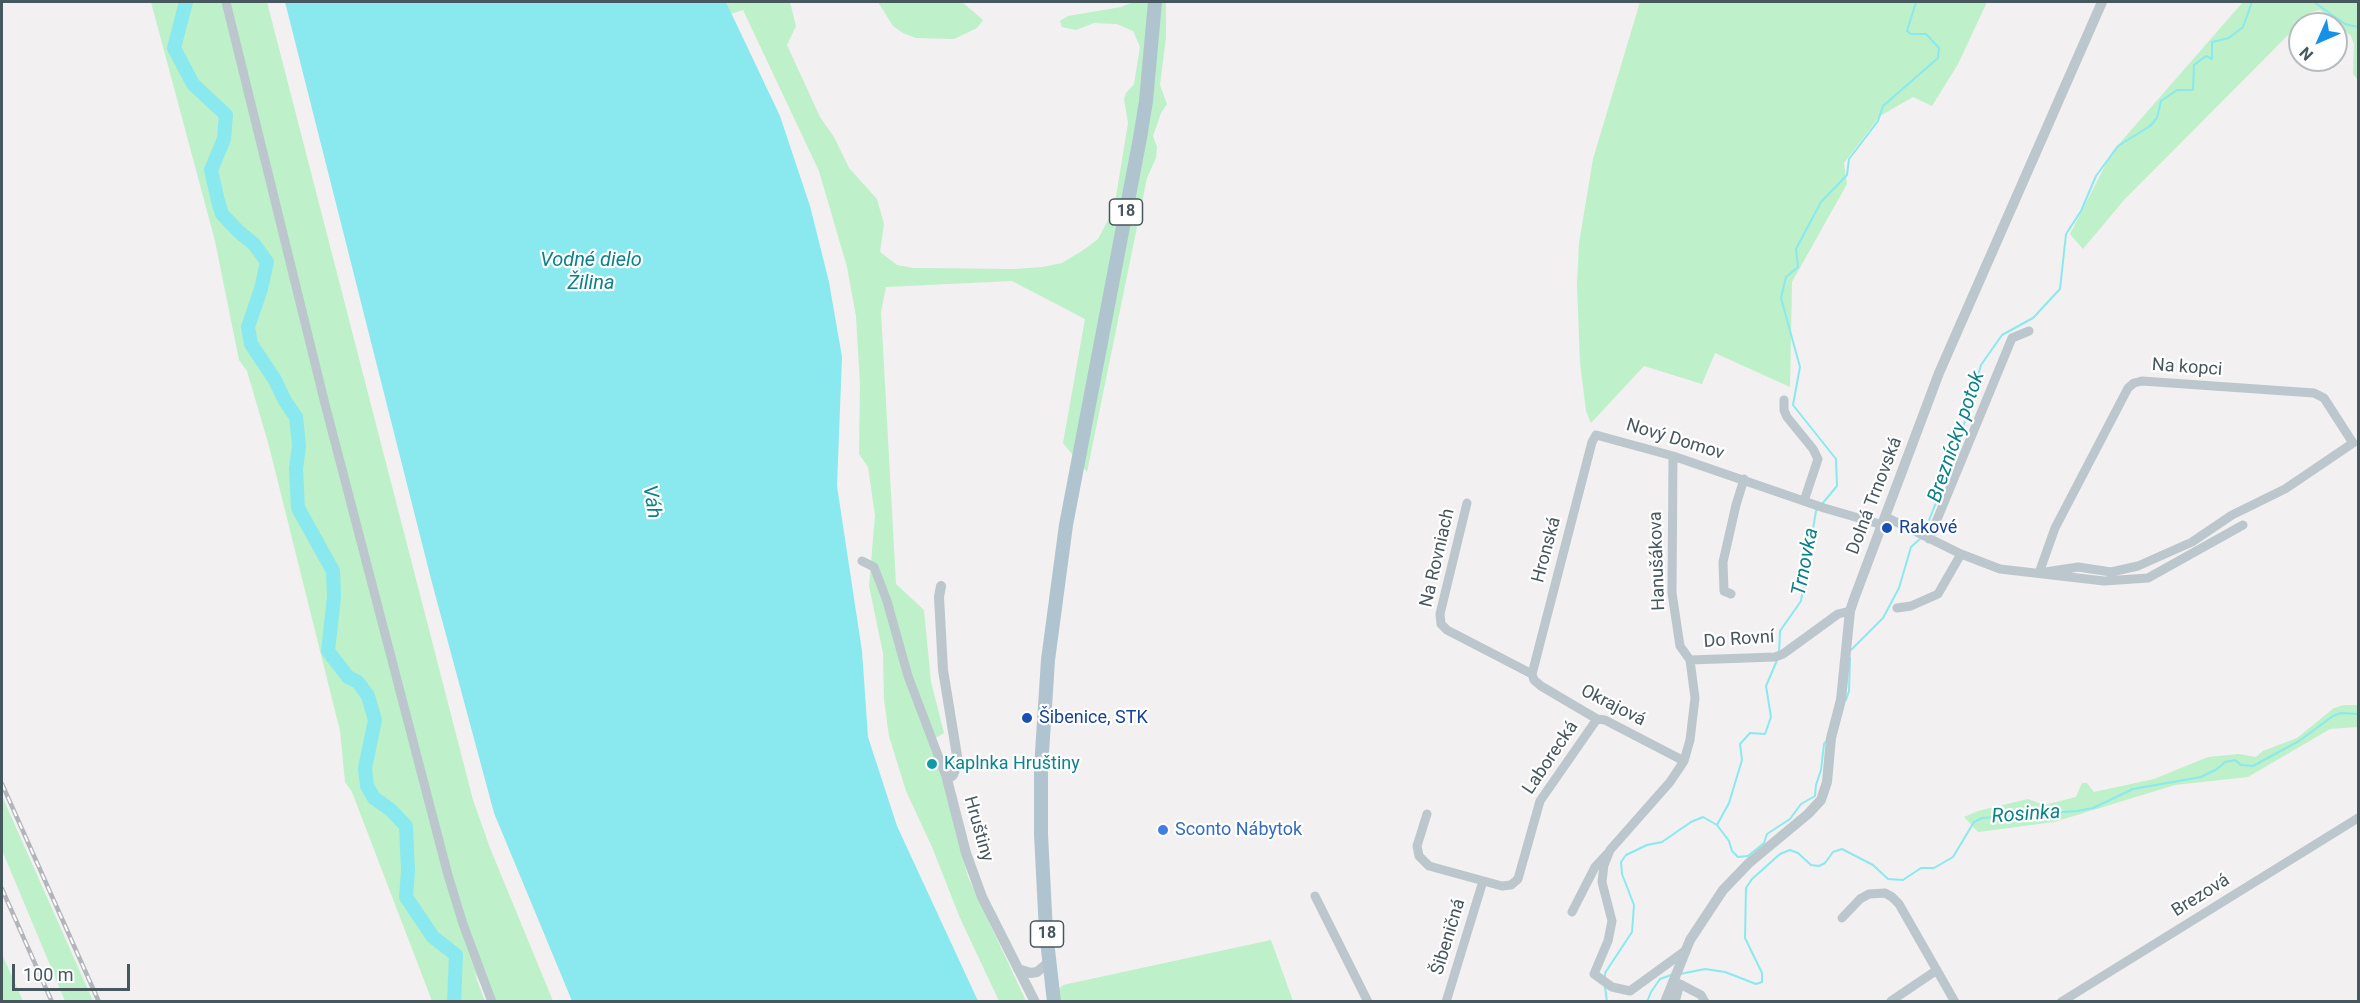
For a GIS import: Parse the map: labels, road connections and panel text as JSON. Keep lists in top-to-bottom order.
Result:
{
  "streets": {
    "main road": ["18"],
    "street": [
      "Na kopci",
      "Nový Domov",
      "Dolná Trnovská",
      "Hronská",
      "Na Rovniach",
      "Hanušákova",
      "Do Rovní",
      "Okrajová",
      "Laborecká",
      "Hruštiny",
      "Brezová",
      "Šibeničná"
    ]
  },
  "crossings": [
    ["Nový Domov", "Dolná Trnovská"],
    ["Nový Domov", "Hronská"],
    ["Nový Domov", "Hanušákova"],
    ["Dolná Trnovská", "Hanušákova"],
    ["Dolná Trnovská", "Do Rovní"],
    ["Hronská", "Na Rovniach"],
    ["Hronská", "Okrajová"],
    ["Na Rovniach", "Okrajová"],
    ["Hanušákova", "Do Rovní"],
    ["Hanušákova", "Okrajová"],
    ["Okrajová", "Laborecká"],
    ["Laborecká", "Šibeničná"]
  ],
  "water": [
    "Vodné dielo Žilina",
    "Breznícky potok",
    "Váh",
    "Trnovka",
    "Rosinka"
  ],
  "places": [
    "Rakové",
    "Šibenice, STK",
    "Kaplnka Hruštiny",
    "Sconto Nábytok"
  ],
  "scale_bar": "100 m",
  "north": "bottom left"
}
